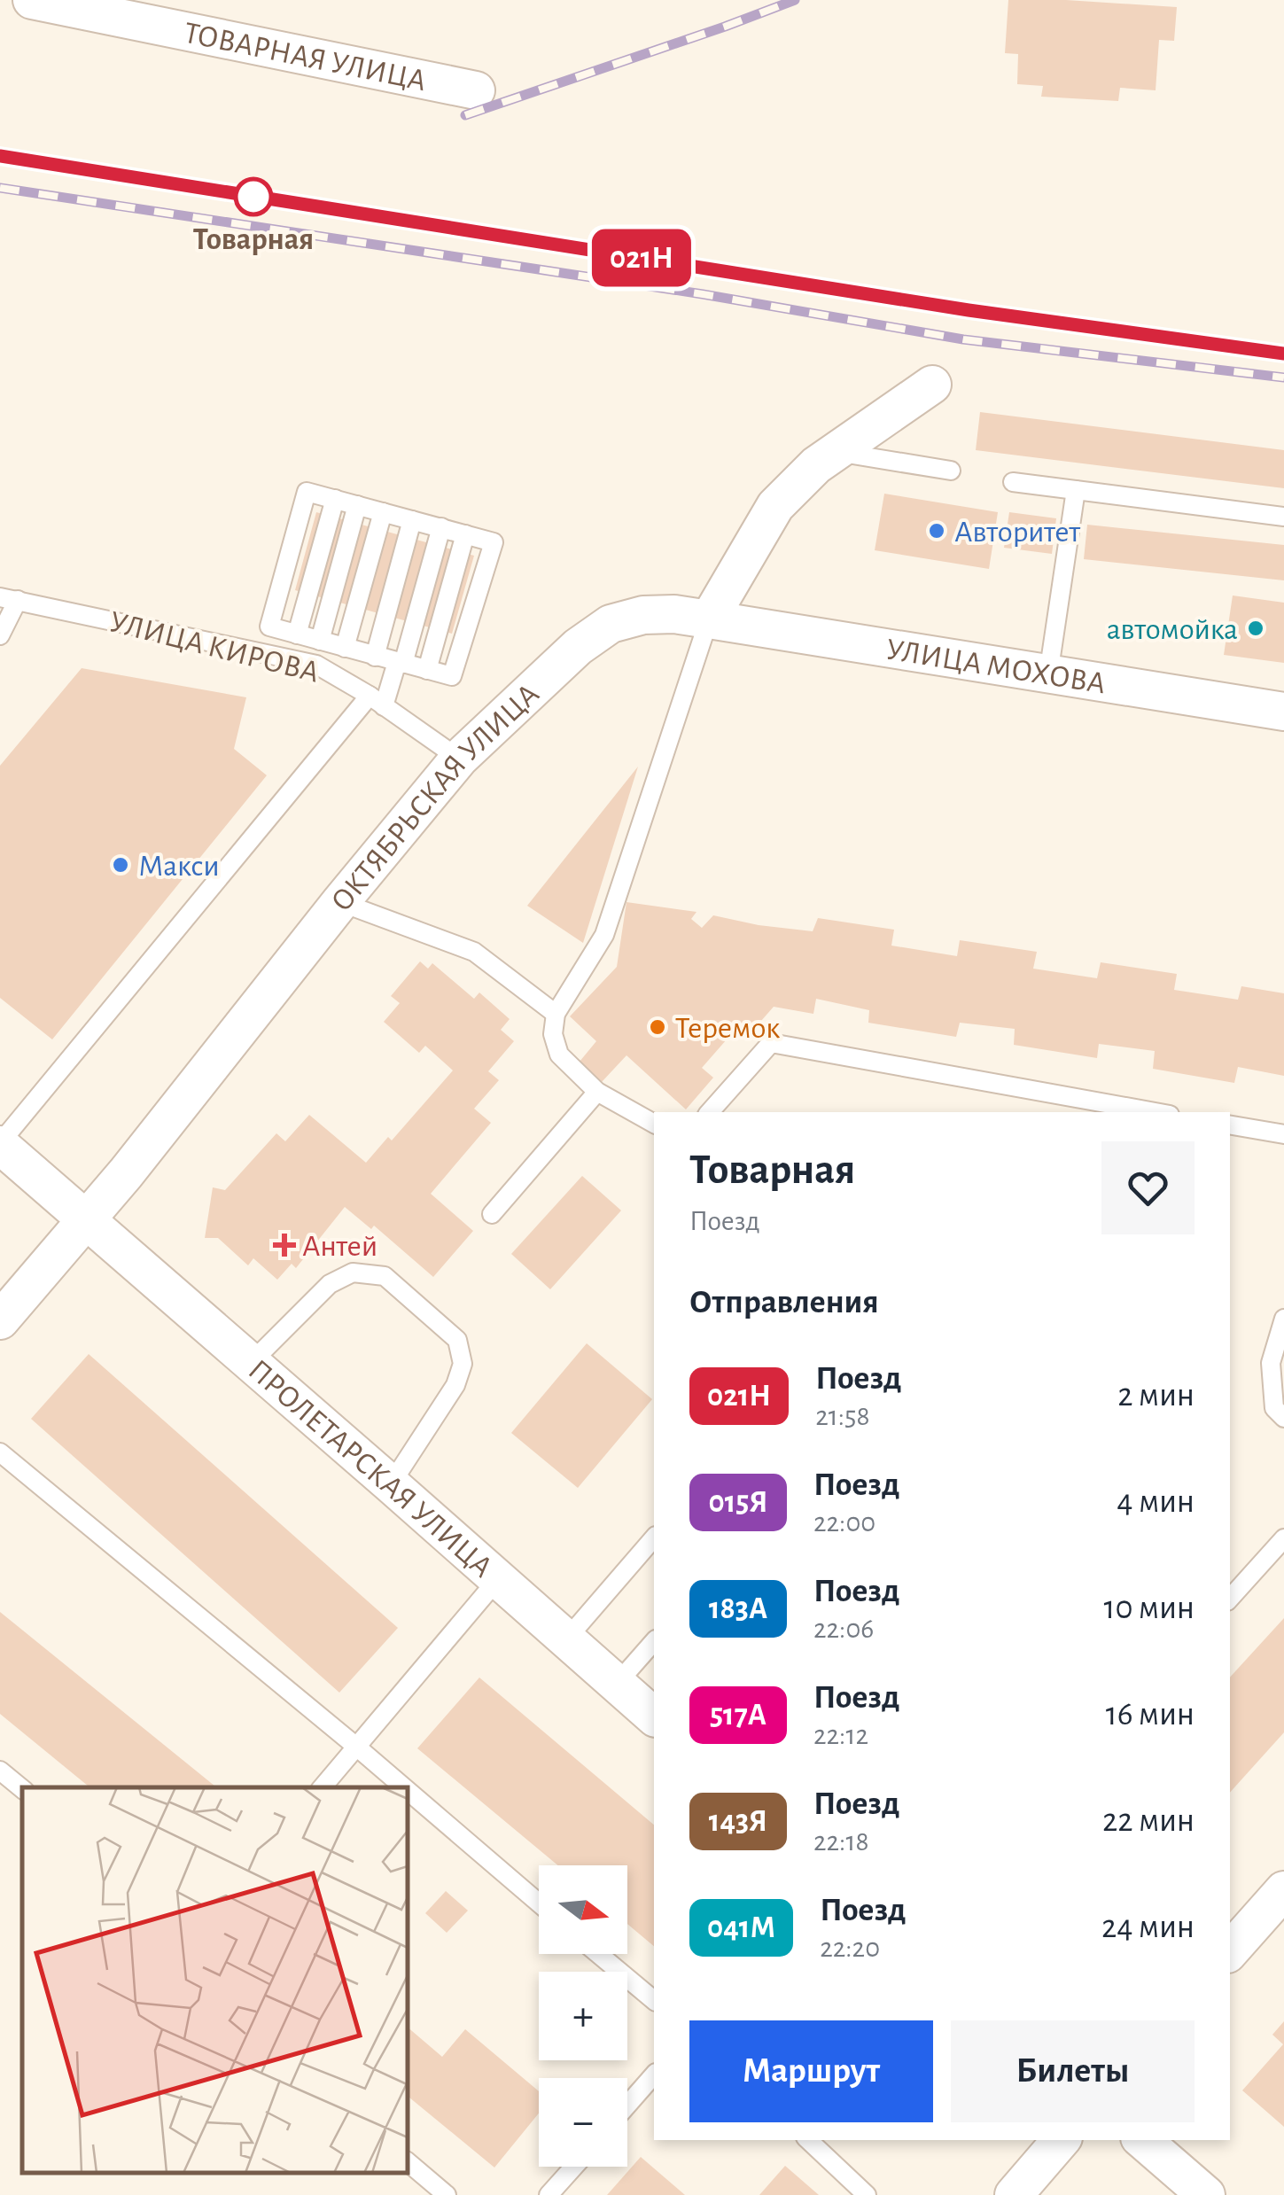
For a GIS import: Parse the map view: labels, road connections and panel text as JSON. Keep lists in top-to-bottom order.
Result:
{
  "streets": {
    "street": [
      "ТОВАРНАЯ УЛИЦА",
      "УЛИЦА МОХОВА",
      "ОКТЯБРЬСКАЯ УЛИЦА",
      "ПРОЛЕТАРСКАЯ УЛИЦА"
    ],
    "lane": ["УЛИЦА КИРОВА"]
  },
  "crossings": [
    ["УЛИЦА КИРОВА", "ОКТЯБРЬСКАЯ УЛИЦА"],
    ["УЛИЦА МОХОВА", "ОКТЯБРЬСКАЯ УЛИЦА"],
    ["ОКТЯБРЬСКАЯ УЛИЦА", "ПРОЛЕТАРСКАЯ УЛИЦА"]
  ],
  "places": {
    "other": [
      "Товарная",
      "Авторитет",
      "автомойка",
      "Макси",
      "Теремок"
    ],
    "health": ["Антей"]
  },
  "north": "right",
  "page": {
    "on_map": "021Н",
    "heading": [
      ["Товарная", "Поезд"],
      "Отправления"
    ],
    "list": [
      {
        "mark": "021Н",
        "name": "Поезд",
        "note": "21:58",
        "value": "2 мин"
      },
      {
        "mark": "015Я",
        "name": "Поезд",
        "note": "22:00",
        "value": "4 мин"
      },
      {
        "mark": "183А",
        "name": "Поезд",
        "note": "22:06",
        "value": "10 мин"
      },
      {
        "mark": "517А",
        "name": "Поезд",
        "note": "22:12",
        "value": "16 мин"
      },
      {
        "mark": "143Я",
        "name": "Поезд",
        "note": "22:18",
        "value": "22 мин"
      },
      {
        "mark": "041М",
        "name": "Поезд",
        "note": "22:20",
        "value": "24 мин"
      }
    ],
    "map_buttons": ["+", "−"],
    "buttons": ["Маршрут", "Билеты"]
  }
}
